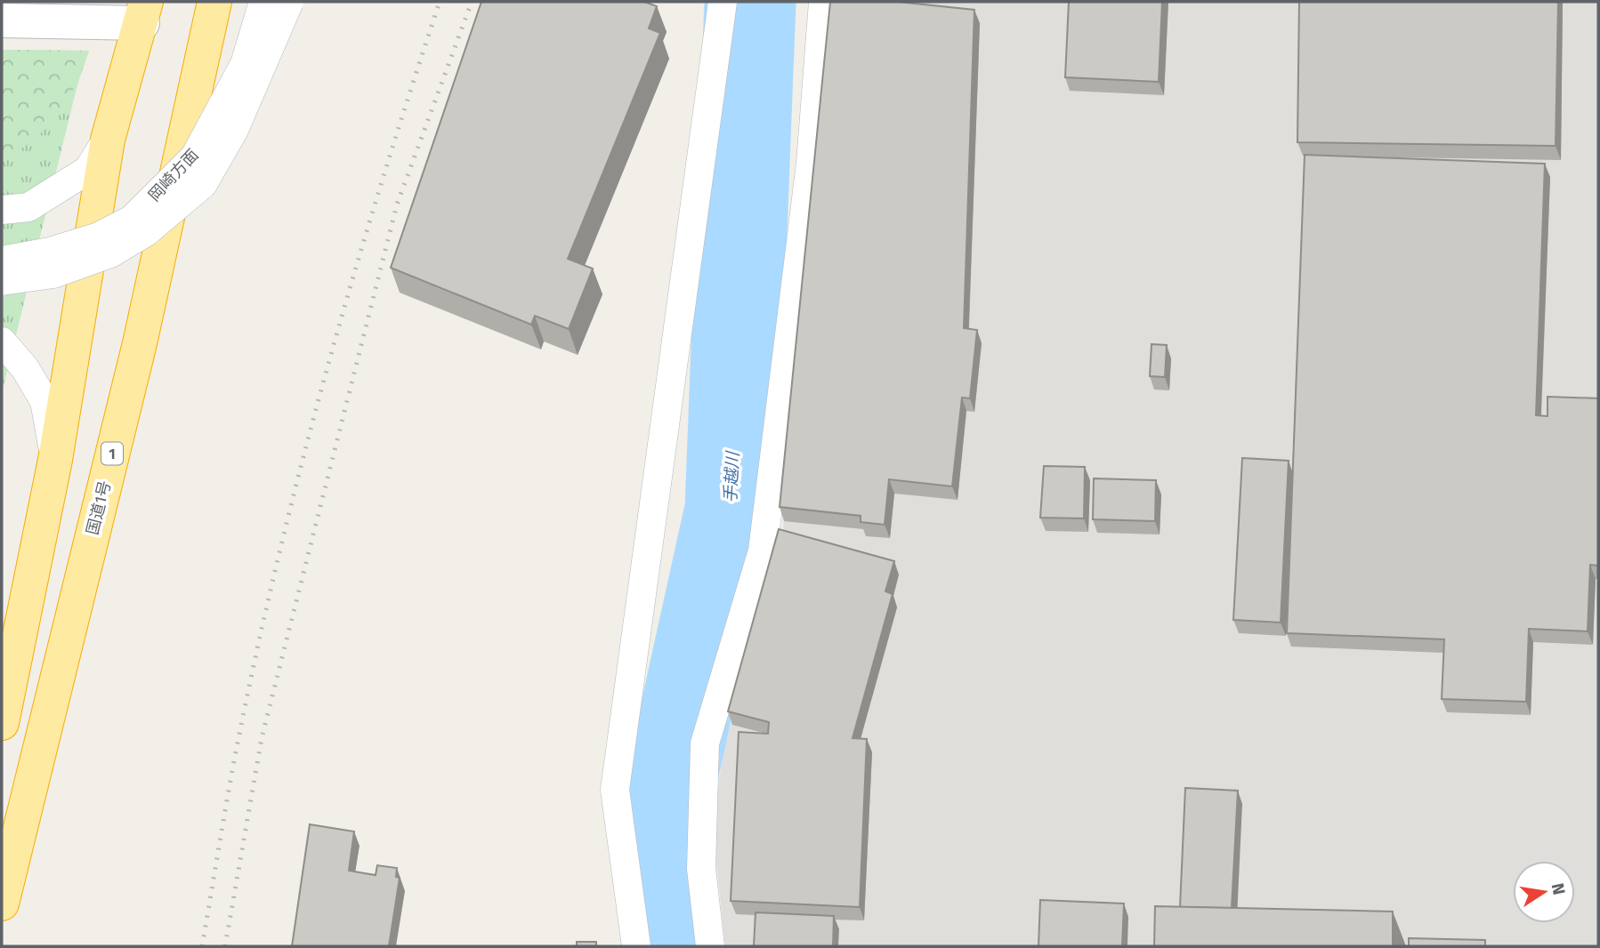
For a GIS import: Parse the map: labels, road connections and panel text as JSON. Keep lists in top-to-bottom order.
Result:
{
  "streets": {
    "highway": ["1", "国道1号"],
    "lane": ["岡崎方面"]
  },
  "water": ["手越川"],
  "north": "right"
}
